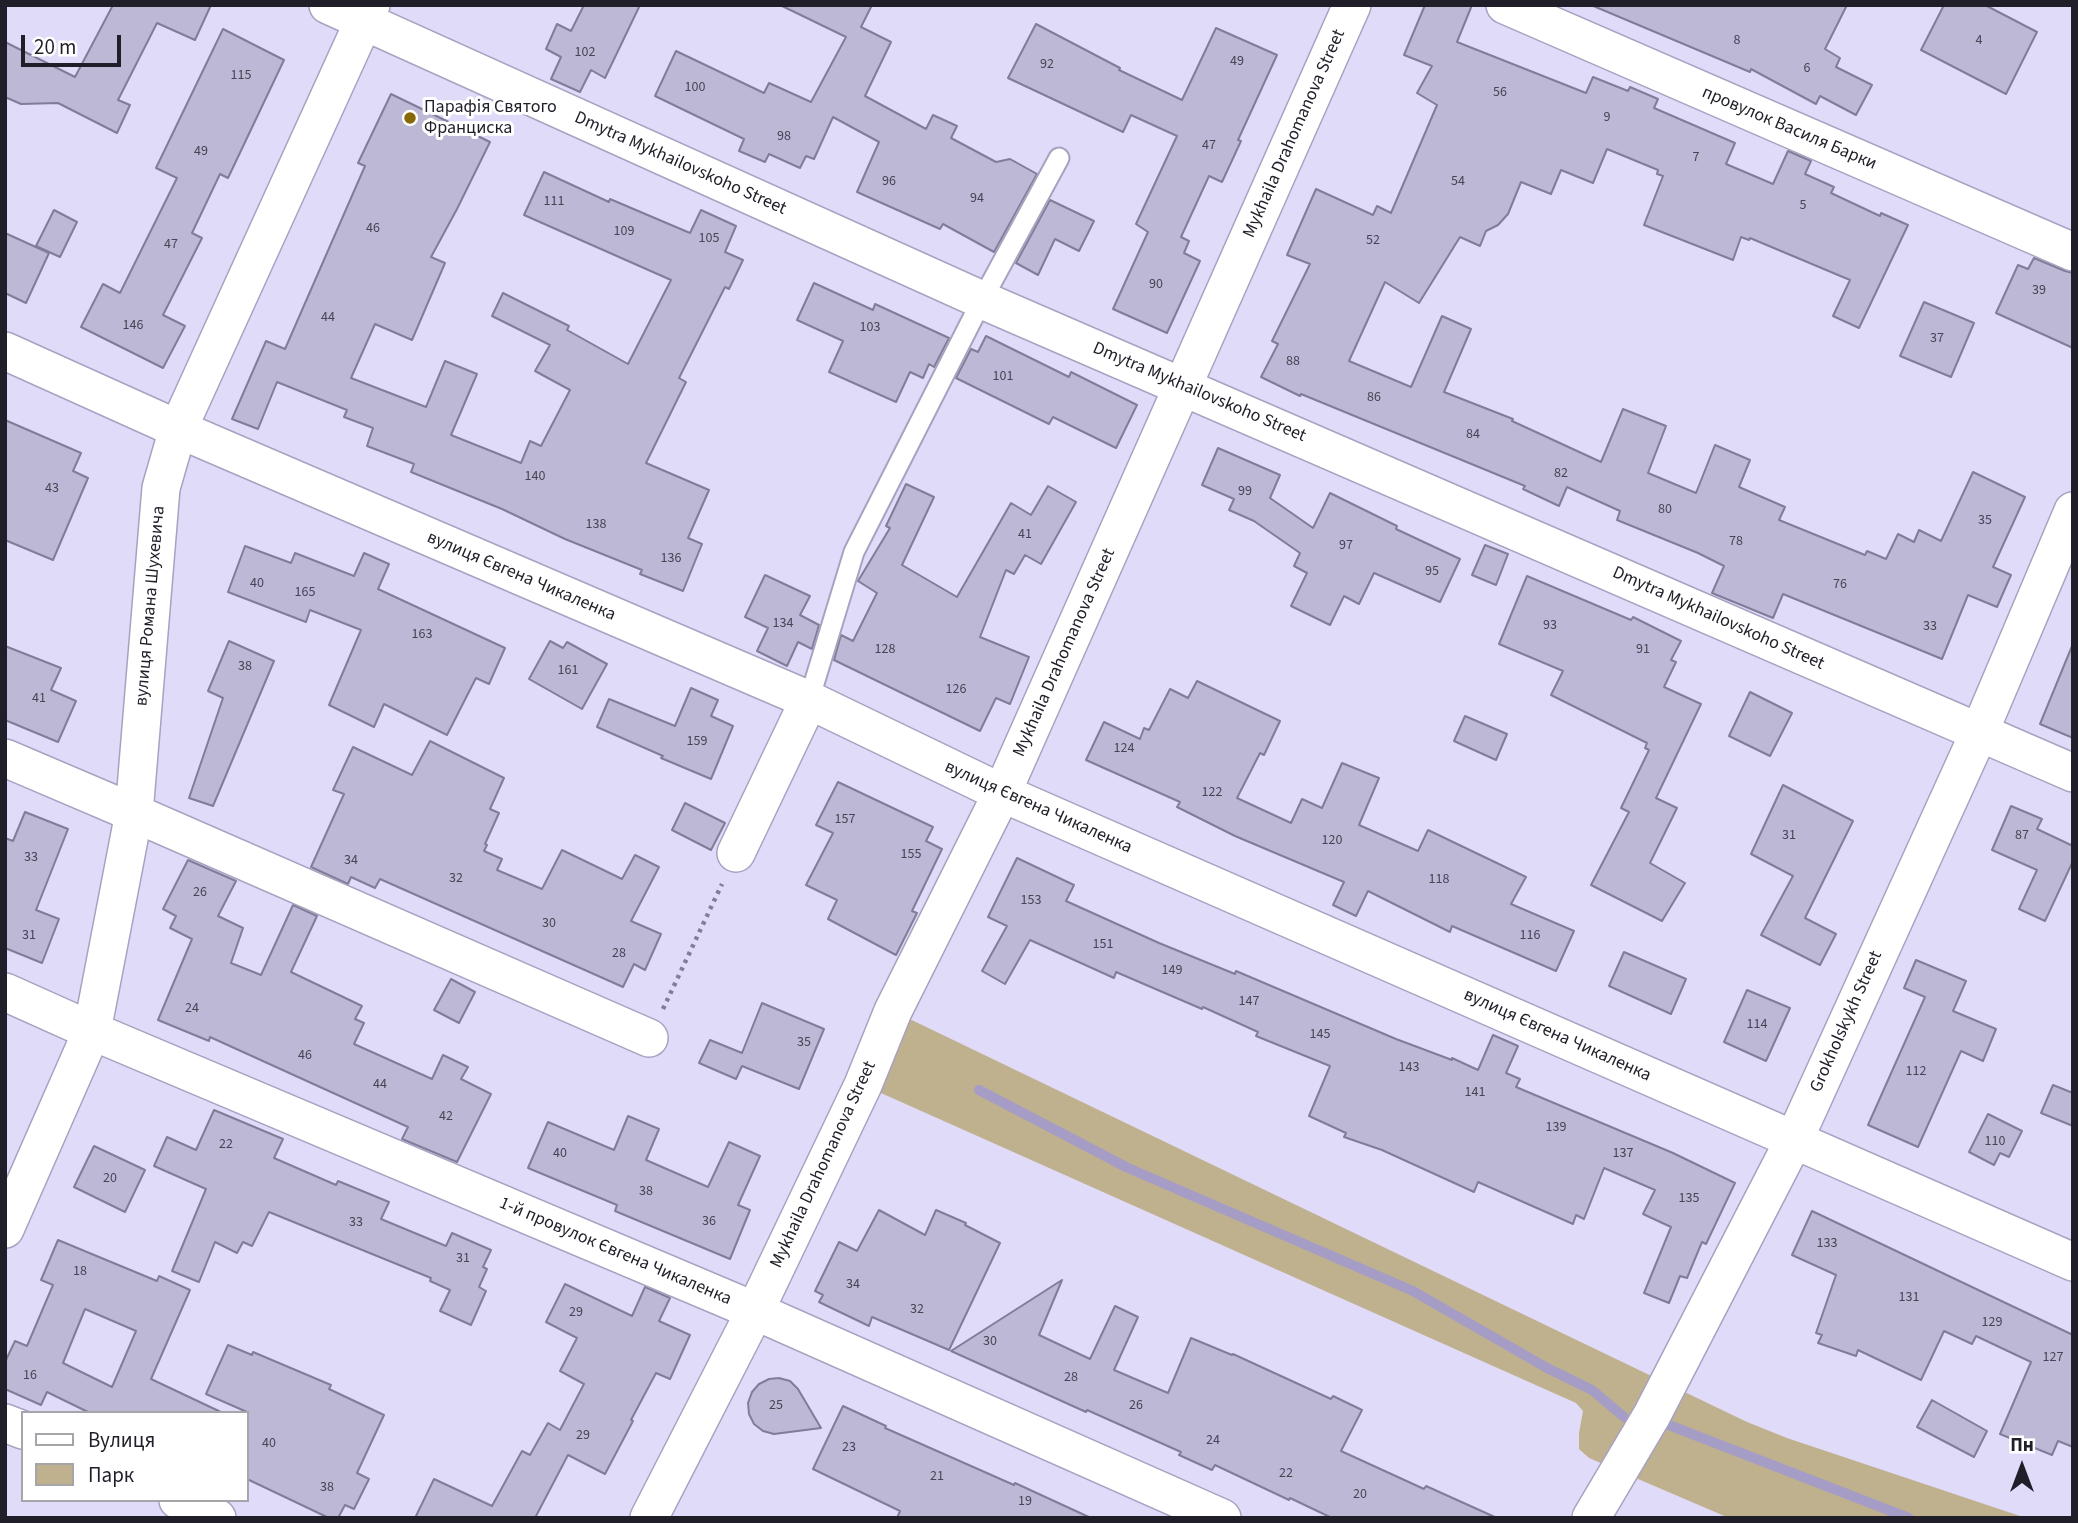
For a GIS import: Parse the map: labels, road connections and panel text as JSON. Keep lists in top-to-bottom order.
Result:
{
  "streets": {
    "street": [
      "провулок Василя Барки",
      "Mykhaila Drahomanova Street",
      "Dmytra Mykhailovskoho Street",
      "вулиця Євгена Чикаленка",
      "вулиця Романа Шухевича",
      "Grokholskykh Street",
      "1-й провулок Євгена Чикаленка"
    ]
  },
  "crossings": [
    ["Mykhaila Drahomanova Street", "Dmytra Mykhailovskoho Street"],
    ["Mykhaila Drahomanova Street", "вулиця Євгена Чикаленка"],
    ["Mykhaila Drahomanova Street", "1-й провулок Євгена Чикаленка"],
    ["Dmytra Mykhailovskoho Street", "вулиця Романа Шухевича"],
    ["Dmytra Mykhailovskoho Street", "Grokholskykh Street"],
    ["вулиця Євгена Чикаленка", "вулиця Романа Шухевича"],
    ["вулиця Євгена Чикаленка", "Grokholskykh Street"],
    ["вулиця Романа Шухевича", "1-й провулок Євгена Чикаленка"]
  ],
  "places": ["Парафія Святого Франциска"],
  "house_numbers": [
    "8",
    "4",
    "102",
    "49",
    "92",
    "6",
    "115",
    "100",
    "56",
    "9",
    "98",
    "47",
    "49",
    "7",
    "96",
    "54",
    "94",
    "111",
    "5",
    "46",
    "109",
    "105",
    "52",
    "47",
    "90",
    "39",
    "44",
    "146",
    "103",
    "37",
    "88",
    "101",
    "86",
    "84",
    "82",
    "140",
    "43",
    "99",
    "80",
    "35",
    "138",
    "41",
    "78",
    "97",
    "136",
    "95",
    "40",
    "76",
    "165",
    "134",
    "93",
    "33",
    "163",
    "128",
    "91",
    "38",
    "161",
    "126",
    "41",
    "159",
    "124",
    "122",
    "157",
    "31",
    "87",
    "120",
    "155",
    "33",
    "34",
    "32",
    "118",
    "26",
    "153",
    "30",
    "31",
    "116",
    "151",
    "28",
    "149",
    "147",
    "24",
    "114",
    "145",
    "35",
    "46",
    "143",
    "112",
    "44",
    "141",
    "42",
    "139",
    "110",
    "22",
    "40",
    "137",
    "20",
    "38",
    "135",
    "36",
    "33",
    "133",
    "31",
    "18",
    "34",
    "131",
    "32",
    "29",
    "129",
    "30",
    "127",
    "16",
    "28",
    "25",
    "26",
    "29",
    "24",
    "40",
    "23",
    "22",
    "21",
    "38",
    "20",
    "19"
  ],
  "legend": ["Вулиця", "Парк"],
  "scale_bar": "20 m",
  "north": "top"
}
